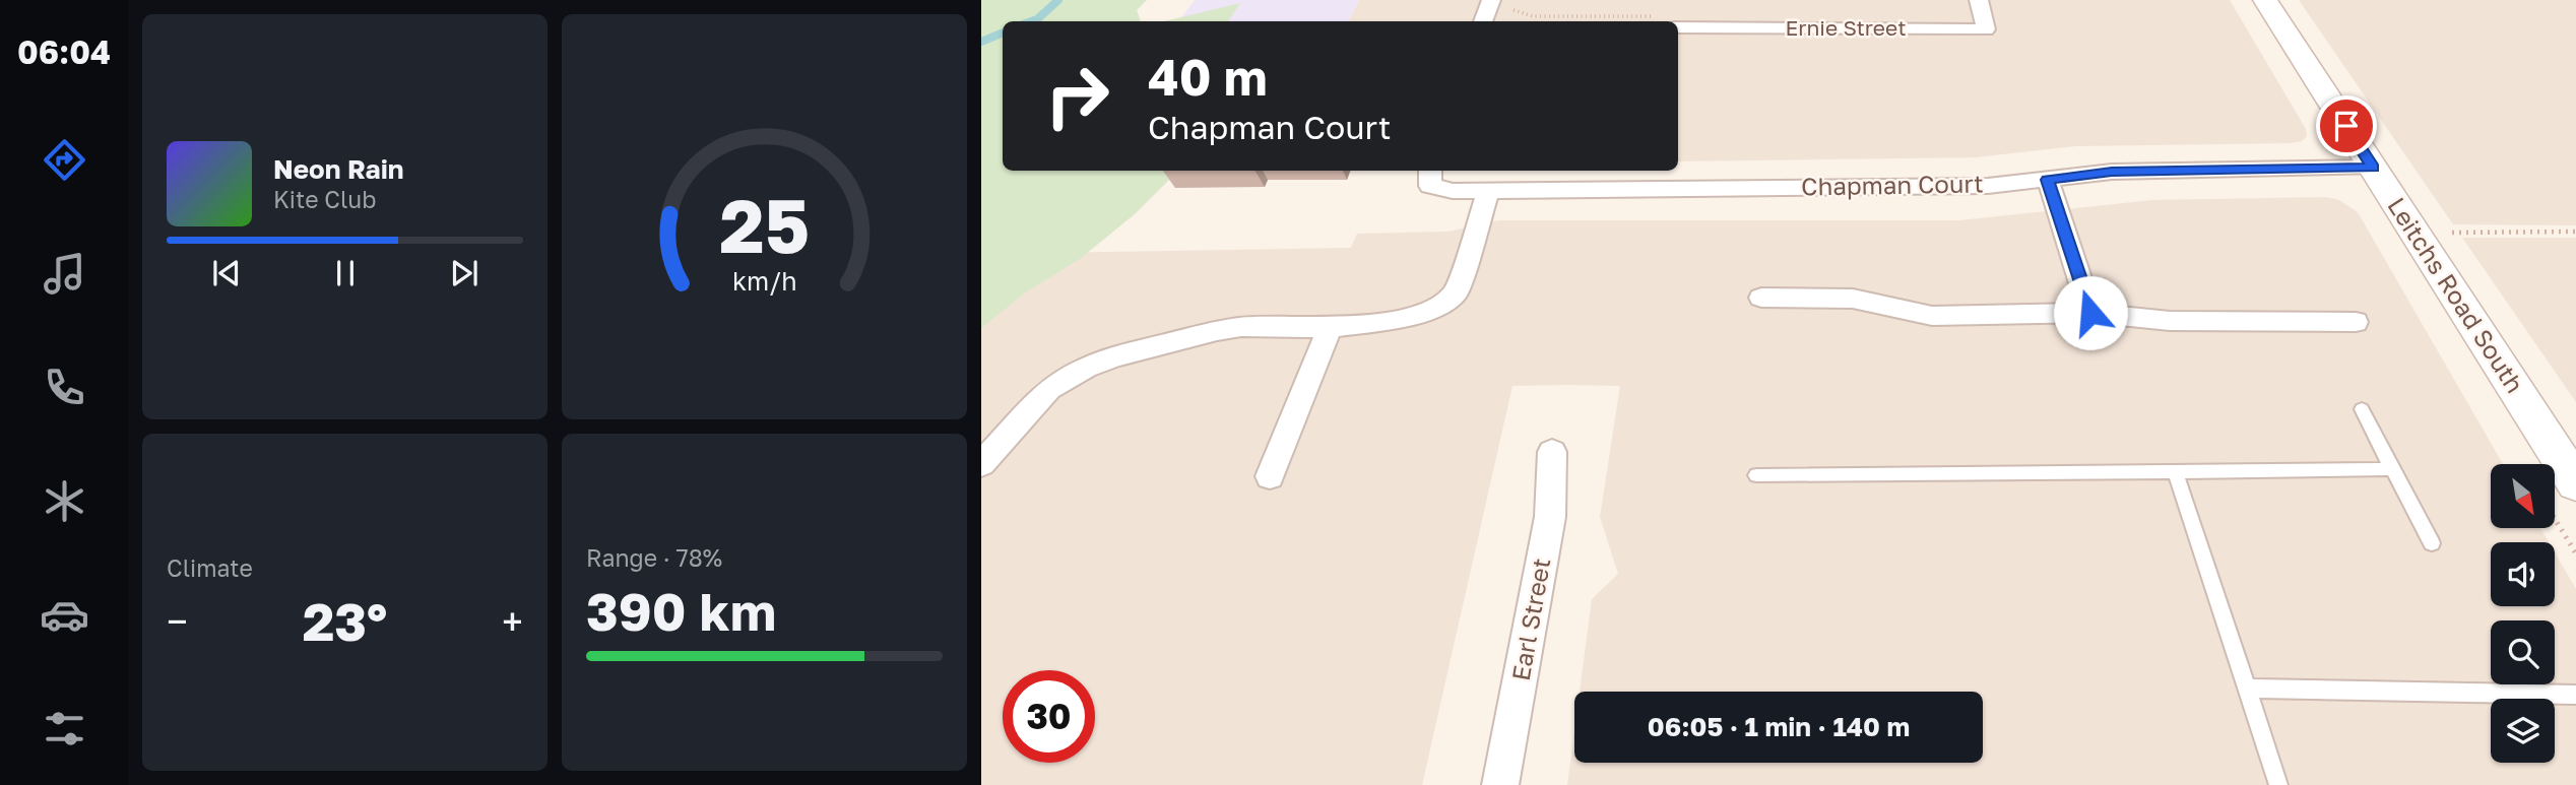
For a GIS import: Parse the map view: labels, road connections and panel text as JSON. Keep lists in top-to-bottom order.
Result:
{
  "streets": {
    "street": [
      "Ernie Street",
      "Chapman Court",
      "Leitchs Road South",
      "Earl Street"
    ]
  },
  "crossings": [
    ["Chapman Court", "Leitchs Road South"]
  ],
  "north": "bottom right",
  "page": {
    "tabs": "06:04",
    "turn": ["40 m", "Chapman Court"],
    "song": ["Neon Rain", "Kite Club"],
    "tile": [
      "Climate",
      ["Range · 78%", "390 km"]
    ],
    "heat": ["−", "23°", "+"],
    "limit": "30",
    "trip": "06:05 · 1 min · 140 m",
    "gauge": ["25", "km/h"]
  }
}
